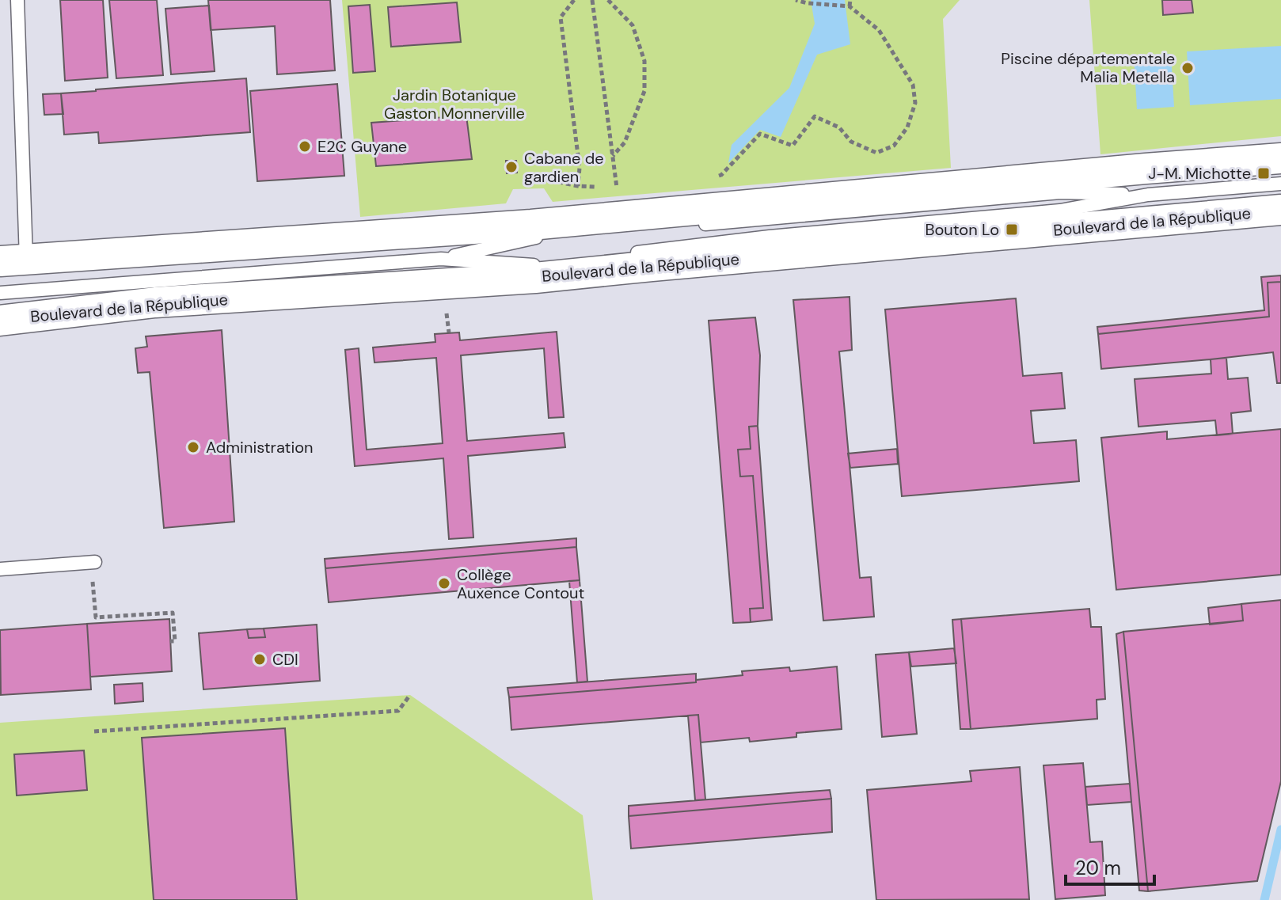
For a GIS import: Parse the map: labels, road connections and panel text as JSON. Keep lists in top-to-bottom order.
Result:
{
  "streets": {
    "street": ["Boulevard de la République"]
  },
  "parks": ["Jardin Botanique Gaston Monnerville"],
  "places": {
    "other": [
      "Piscine départementale Malia Metella",
      "E2C Guyane",
      "Cabane de gardien",
      "Administration",
      "Collège Auxence Contout",
      "CDI"
    ],
    "transit": ["J-M. Michotte", "Bouton Lo"]
  },
  "scale_bar": "20 m"
}
